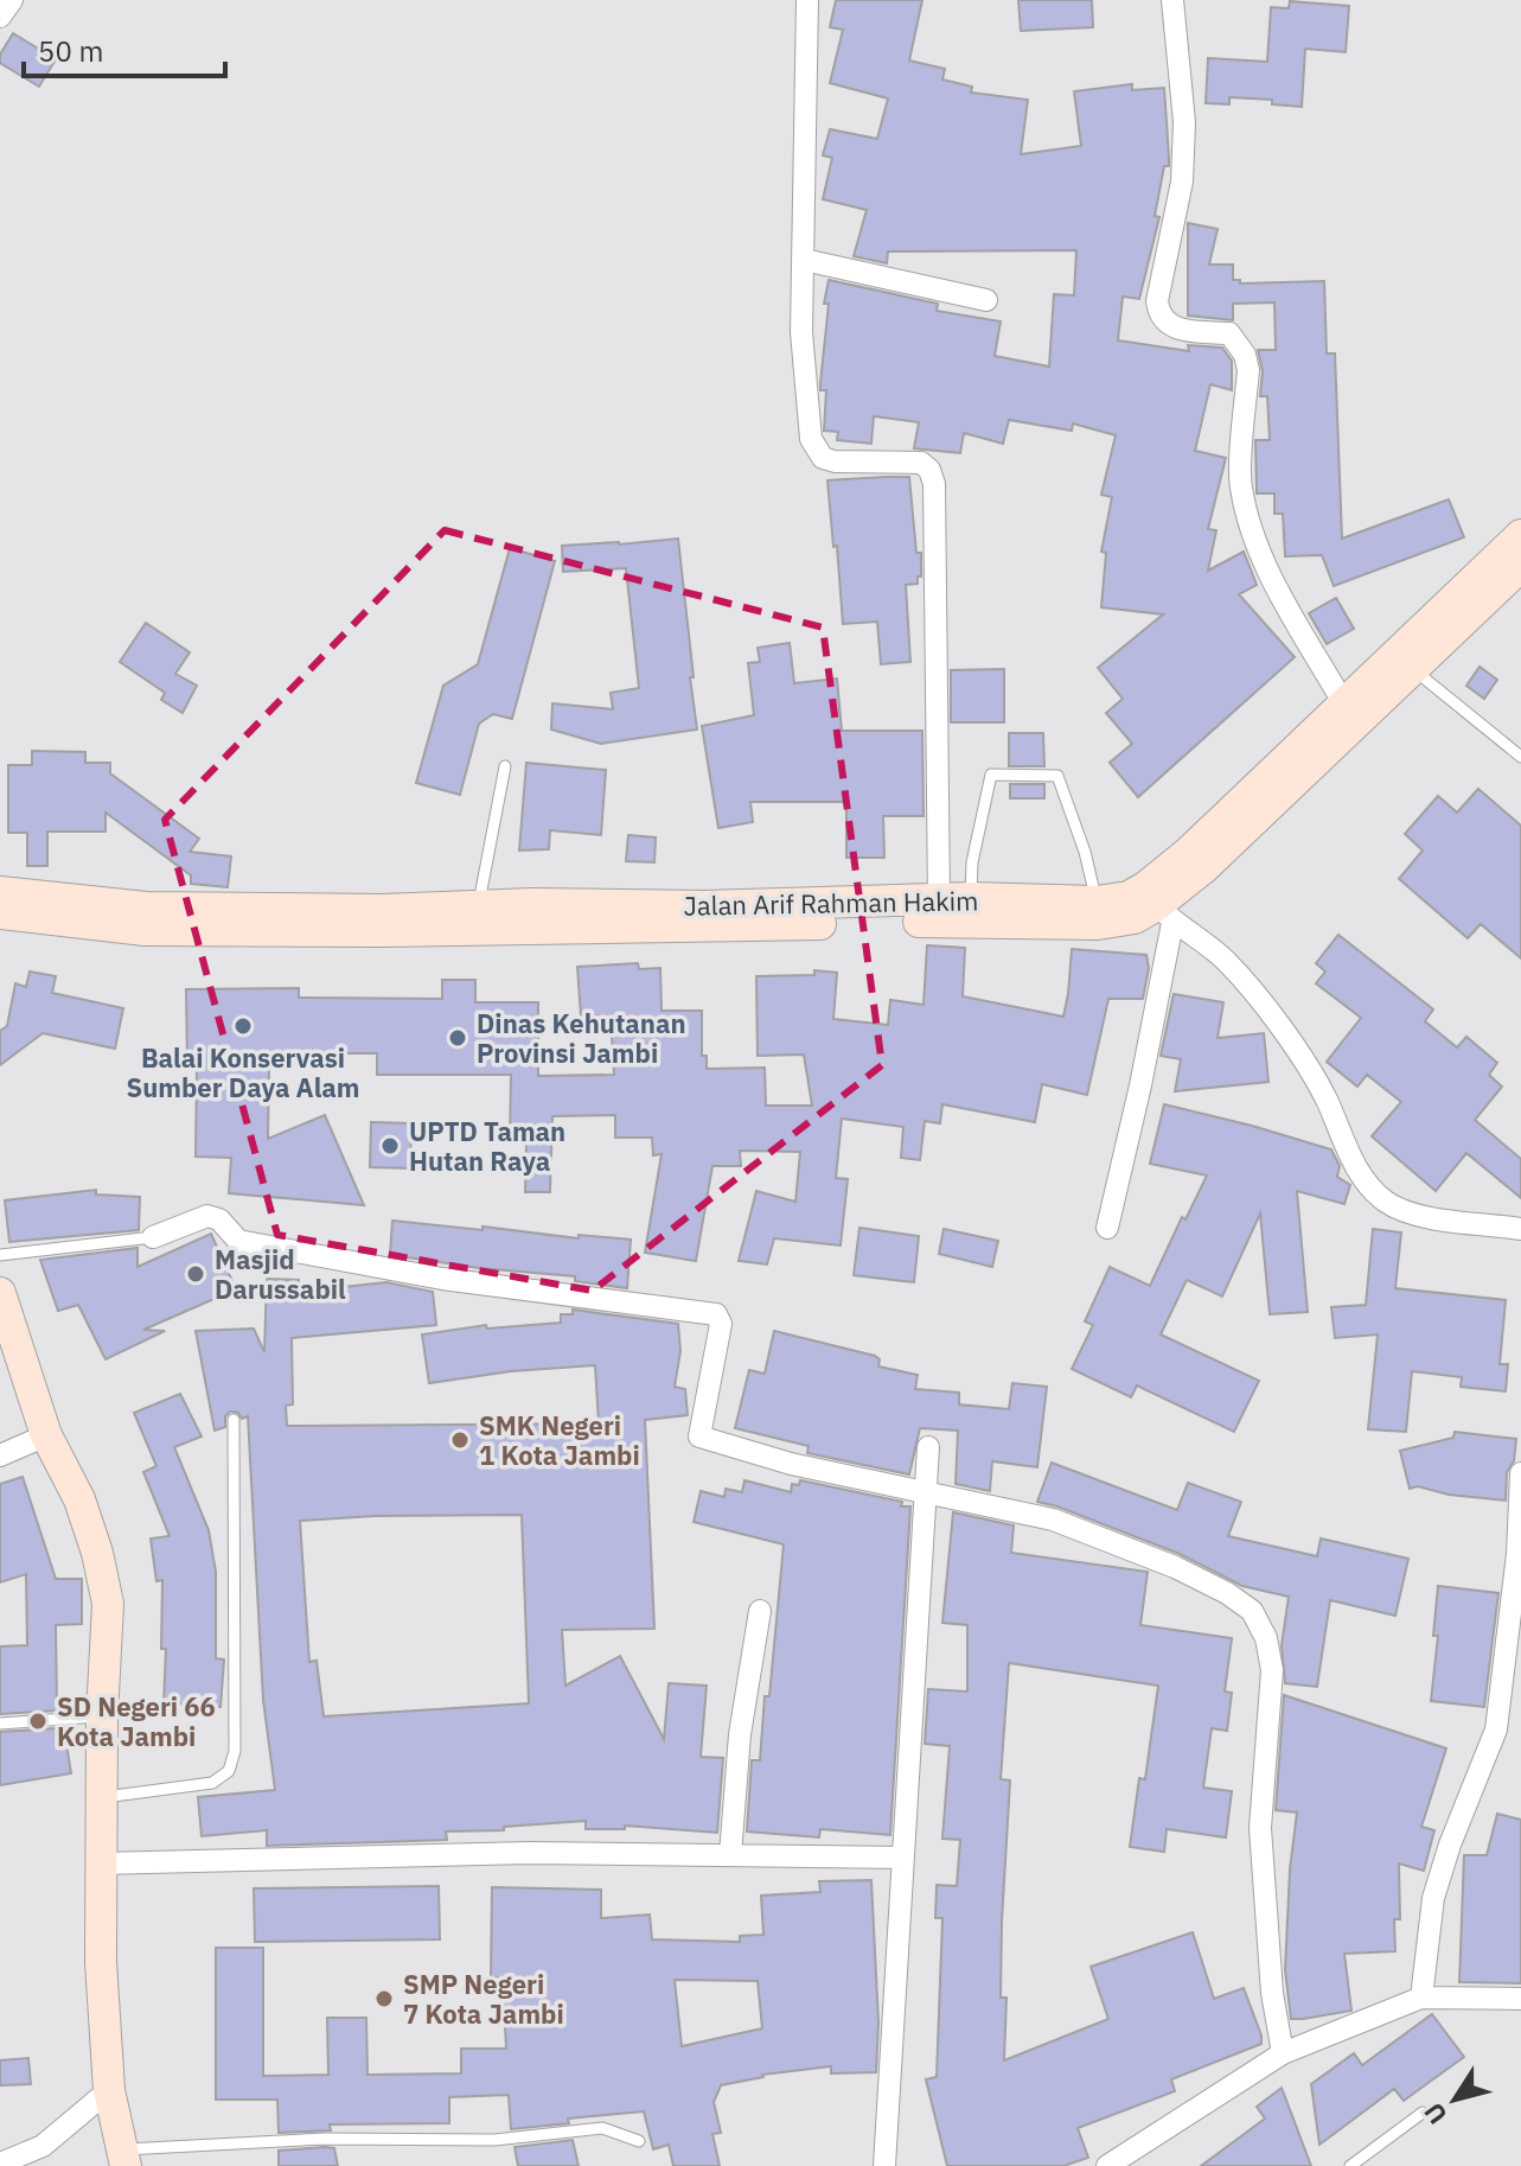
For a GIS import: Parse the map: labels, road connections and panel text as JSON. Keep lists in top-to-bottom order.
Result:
{
  "streets": {
    "main road": ["Jalan Arif Rahman Hakim"]
  },
  "places": [
    "Balai Konservasi Sumber Daya Alam",
    "Dinas Kehutanan Provinsi Jambi",
    "UPTD Taman Hutan Raya",
    "Masjid Darussabil",
    "SMK Negeri 1 Kota Jambi",
    "SD Negeri 66 Kota Jambi",
    "SMP Negeri 7 Kota Jambi"
  ],
  "scale_bar": "50 m",
  "north": "bottom left"
}
